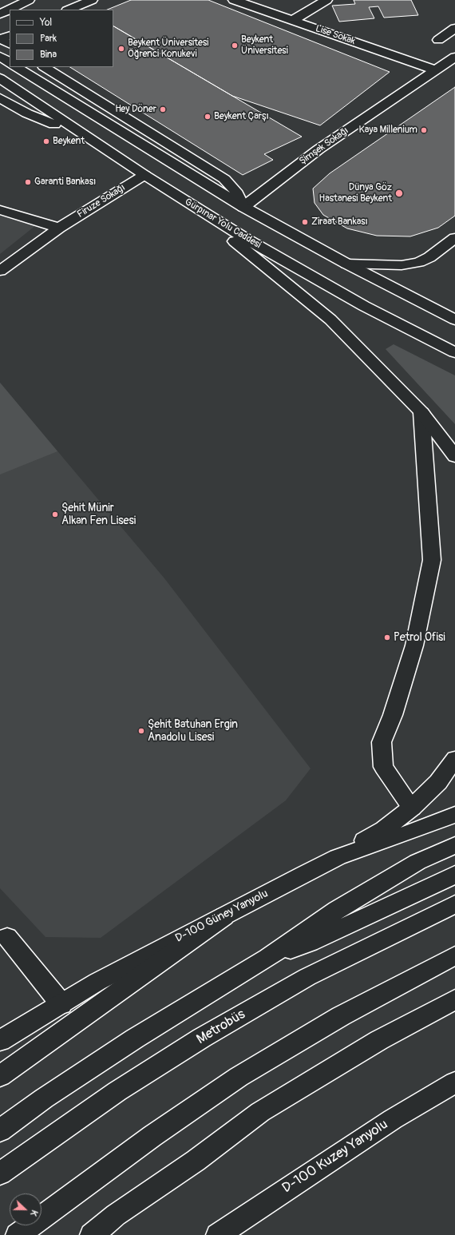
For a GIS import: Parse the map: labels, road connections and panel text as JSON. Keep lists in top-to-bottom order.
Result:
{
  "streets": {
    "main road": [
      "Lise Sokak",
      "Şimşek Sokağı",
      "Firuze Sokağı",
      "Gürpınar Yolu Caddesi",
      "D-100 Güney Yanyolu",
      "Metrobüs",
      "D-100 Kuzey Yanyolu"
    ]
  },
  "crossings": [
    ["Lise Sokak", "Şimşek Sokağı"],
    ["Firuze Sokağı", "Gürpınar Yolu Caddesi"]
  ],
  "places": [
    "Beykent Üniversitesi",
    "Beykent Üniversitesi Öğrenci Konukevi",
    "Hey Döner",
    "Beykent Çarşı",
    "Kaya Millenium",
    "Beykent",
    "Garanti Bankası",
    "Dünya Göz Hastanesi Beykent",
    "Ziraat Bankası",
    "Şehit Münir Alkan Fen Lisesi",
    "Petrol Ofisi",
    "Şehit Batuhan Ergin Anadolu Lisesi"
  ],
  "legend": ["Yol", "Park", "Bina"],
  "north": "right"
}
